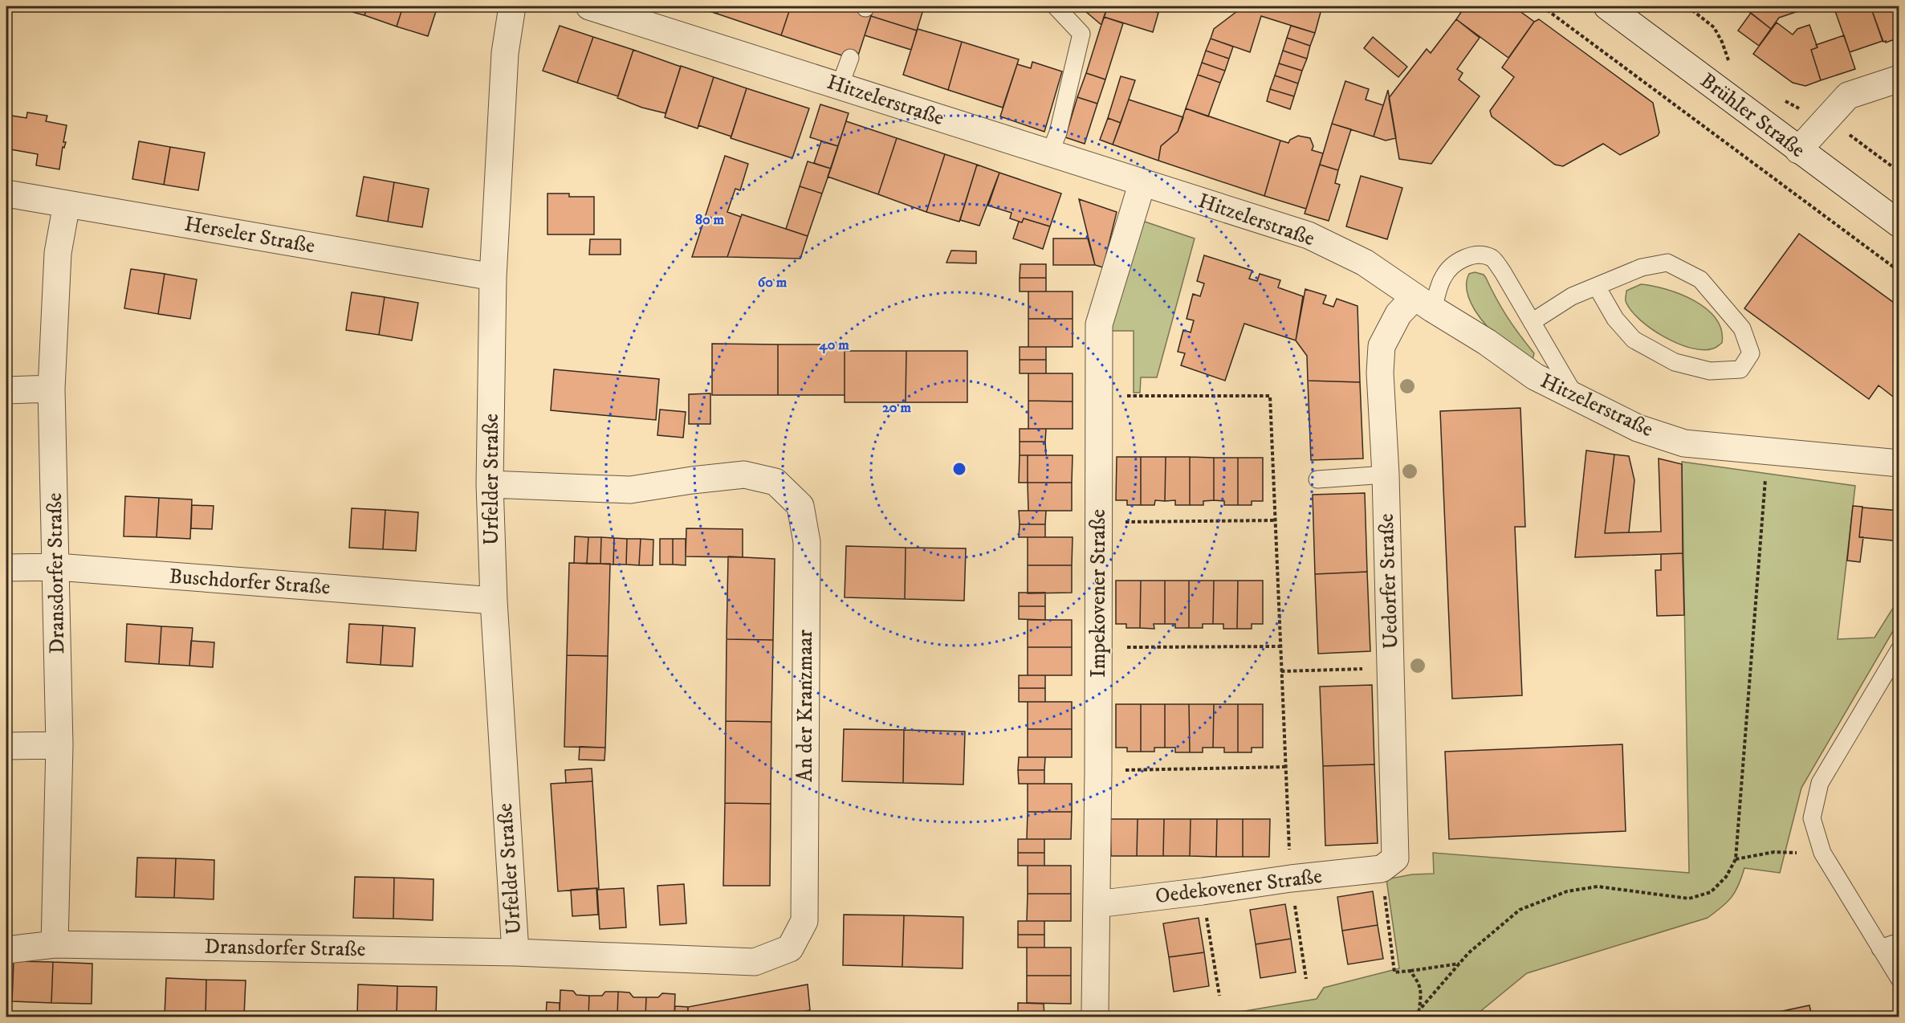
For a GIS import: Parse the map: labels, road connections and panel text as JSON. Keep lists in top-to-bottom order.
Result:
{
  "streets": {
    "street": [
      "Hitzelerstraße",
      "Brühler Straße",
      "Herseler Straße",
      "Urfelder Straße",
      "Dransdorfer Straße",
      "Uedorfer Straße",
      "Buschdorfer Straße",
      "Impekovener Straße",
      "An der Kranzmaar",
      "Oedekovener Straße"
    ]
  },
  "crossings": [
    ["Hitzelerstraße", "Uedorfer Straße"],
    ["Hitzelerstraße", "Impekovener Straße"],
    ["Herseler Straße", "Urfelder Straße"],
    ["Herseler Straße", "Dransdorfer Straße"],
    ["Urfelder Straße", "Dransdorfer Straße"],
    ["Urfelder Straße", "Buschdorfer Straße"],
    ["Urfelder Straße", "An der Kranzmaar"],
    ["Dransdorfer Straße", "Buschdorfer Straße"],
    ["Dransdorfer Straße", "An der Kranzmaar"],
    ["Uedorfer Straße", "Oedekovener Straße"],
    ["Impekovener Straße", "Oedekovener Straße"]
  ],
  "rings": [
    "80 m",
    "60 m",
    "40 m",
    "20 m"
  ]
}
